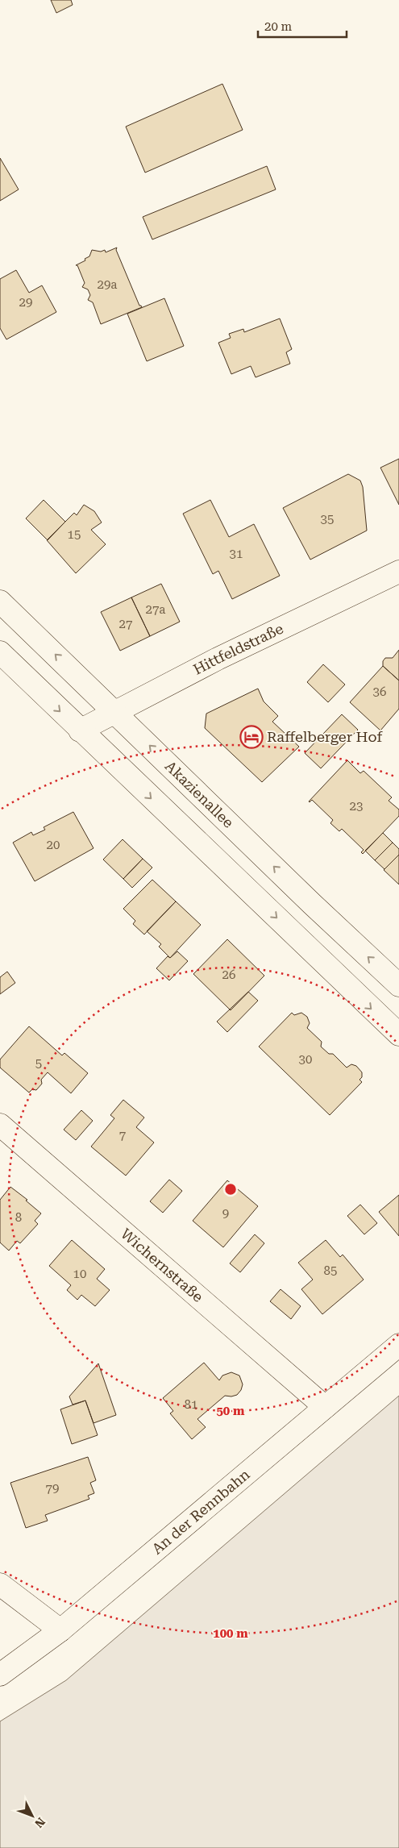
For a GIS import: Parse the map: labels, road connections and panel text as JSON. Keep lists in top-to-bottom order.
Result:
{
  "streets": {
    "street": [
      "Hittfeldstraße",
      "Akazienallee",
      "Wichernstraße",
      "An der Rennbahn"
    ]
  },
  "crossings": [
    ["Hittfeldstraße", "Akazienallee"],
    ["Wichernstraße", "An der Rennbahn"]
  ],
  "places": {
    "hotel": ["Raffelberger Hof"]
  },
  "house_numbers": [
    "29a",
    "29",
    "35",
    "15",
    "31",
    "27a",
    "27",
    "36",
    "23",
    "20",
    "26",
    "30",
    "5",
    "7",
    "9",
    "8",
    "85",
    "10",
    "81",
    "79"
  ],
  "scale_bar": "20 m",
  "north": "bottom right",
  "rings": ["50 m", "100 m"]
}
